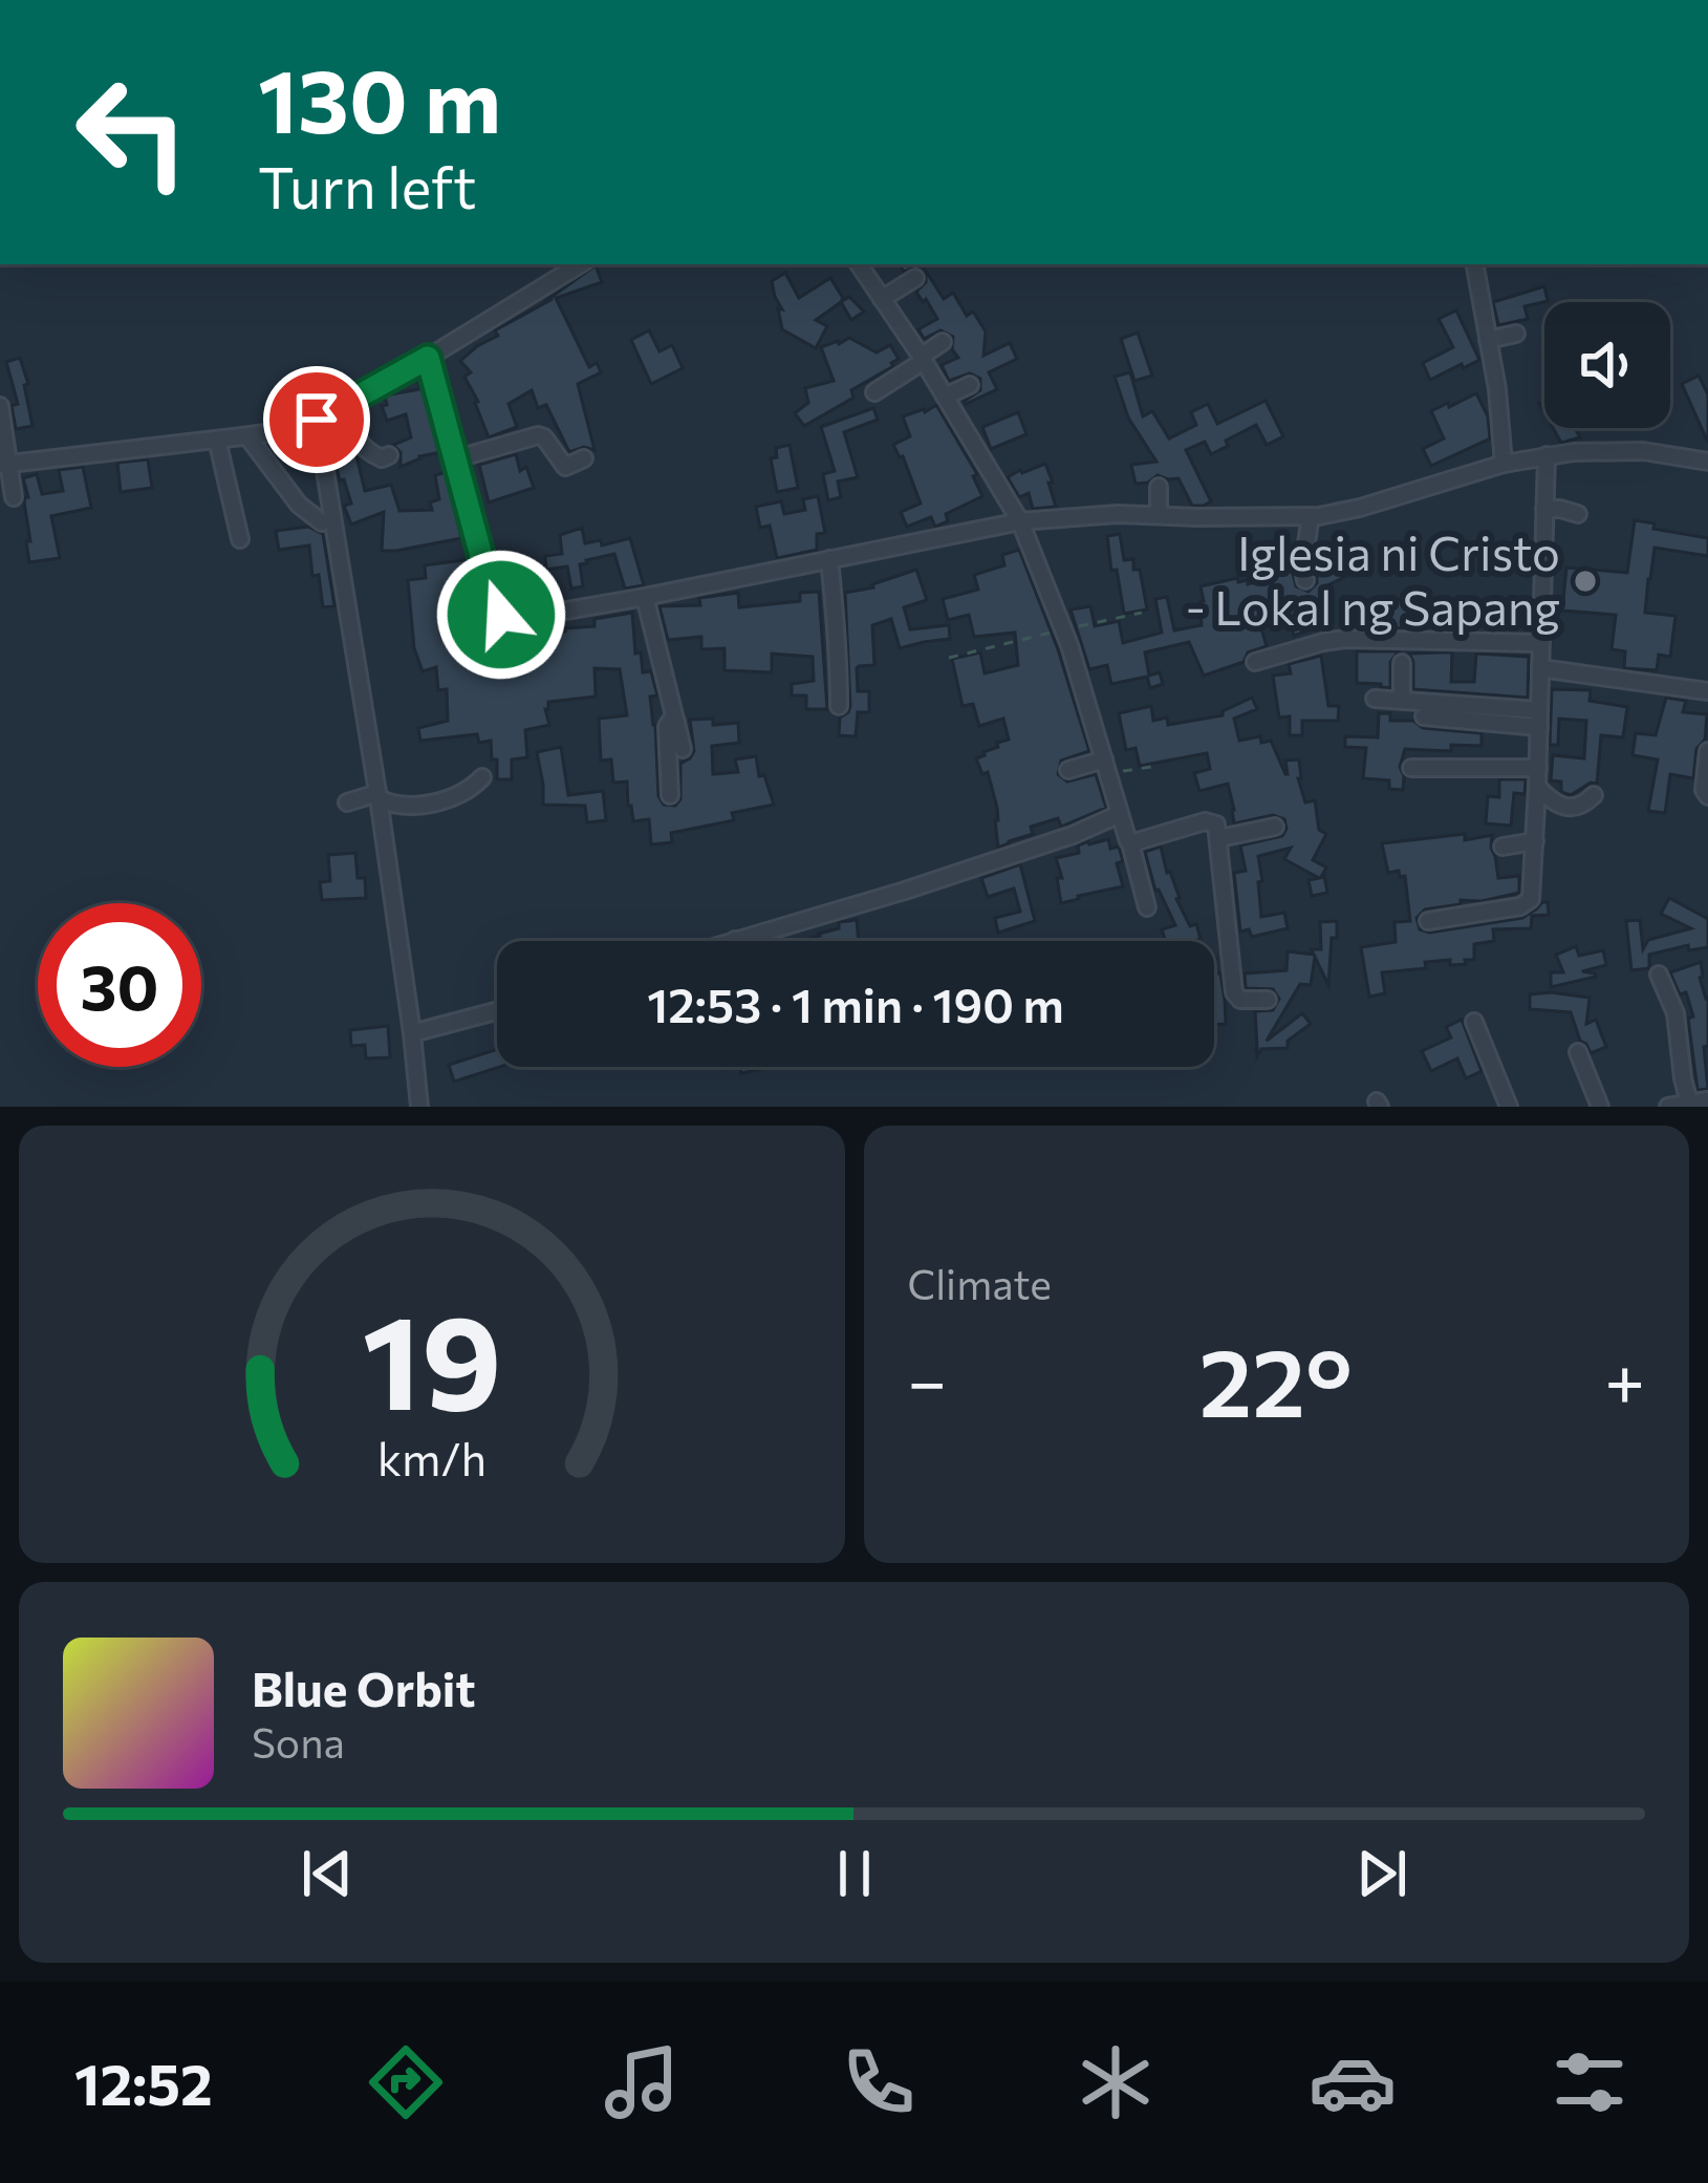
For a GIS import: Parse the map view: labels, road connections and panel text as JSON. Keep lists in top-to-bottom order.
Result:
{
  "places": ["Iglesia ni Cristo - Lokal ng Sapang"],
  "page": {
    "turn": ["130 m", "Turn left"],
    "limit": "30",
    "trip": "12:53 · 1 min · 190 m",
    "tile": "Climate",
    "heat": ["−", "22°", "+"],
    "song": ["Blue Orbit", "Sona"],
    "tabs": "12:52",
    "gauge": ["19", "km/h"]
  }
}
